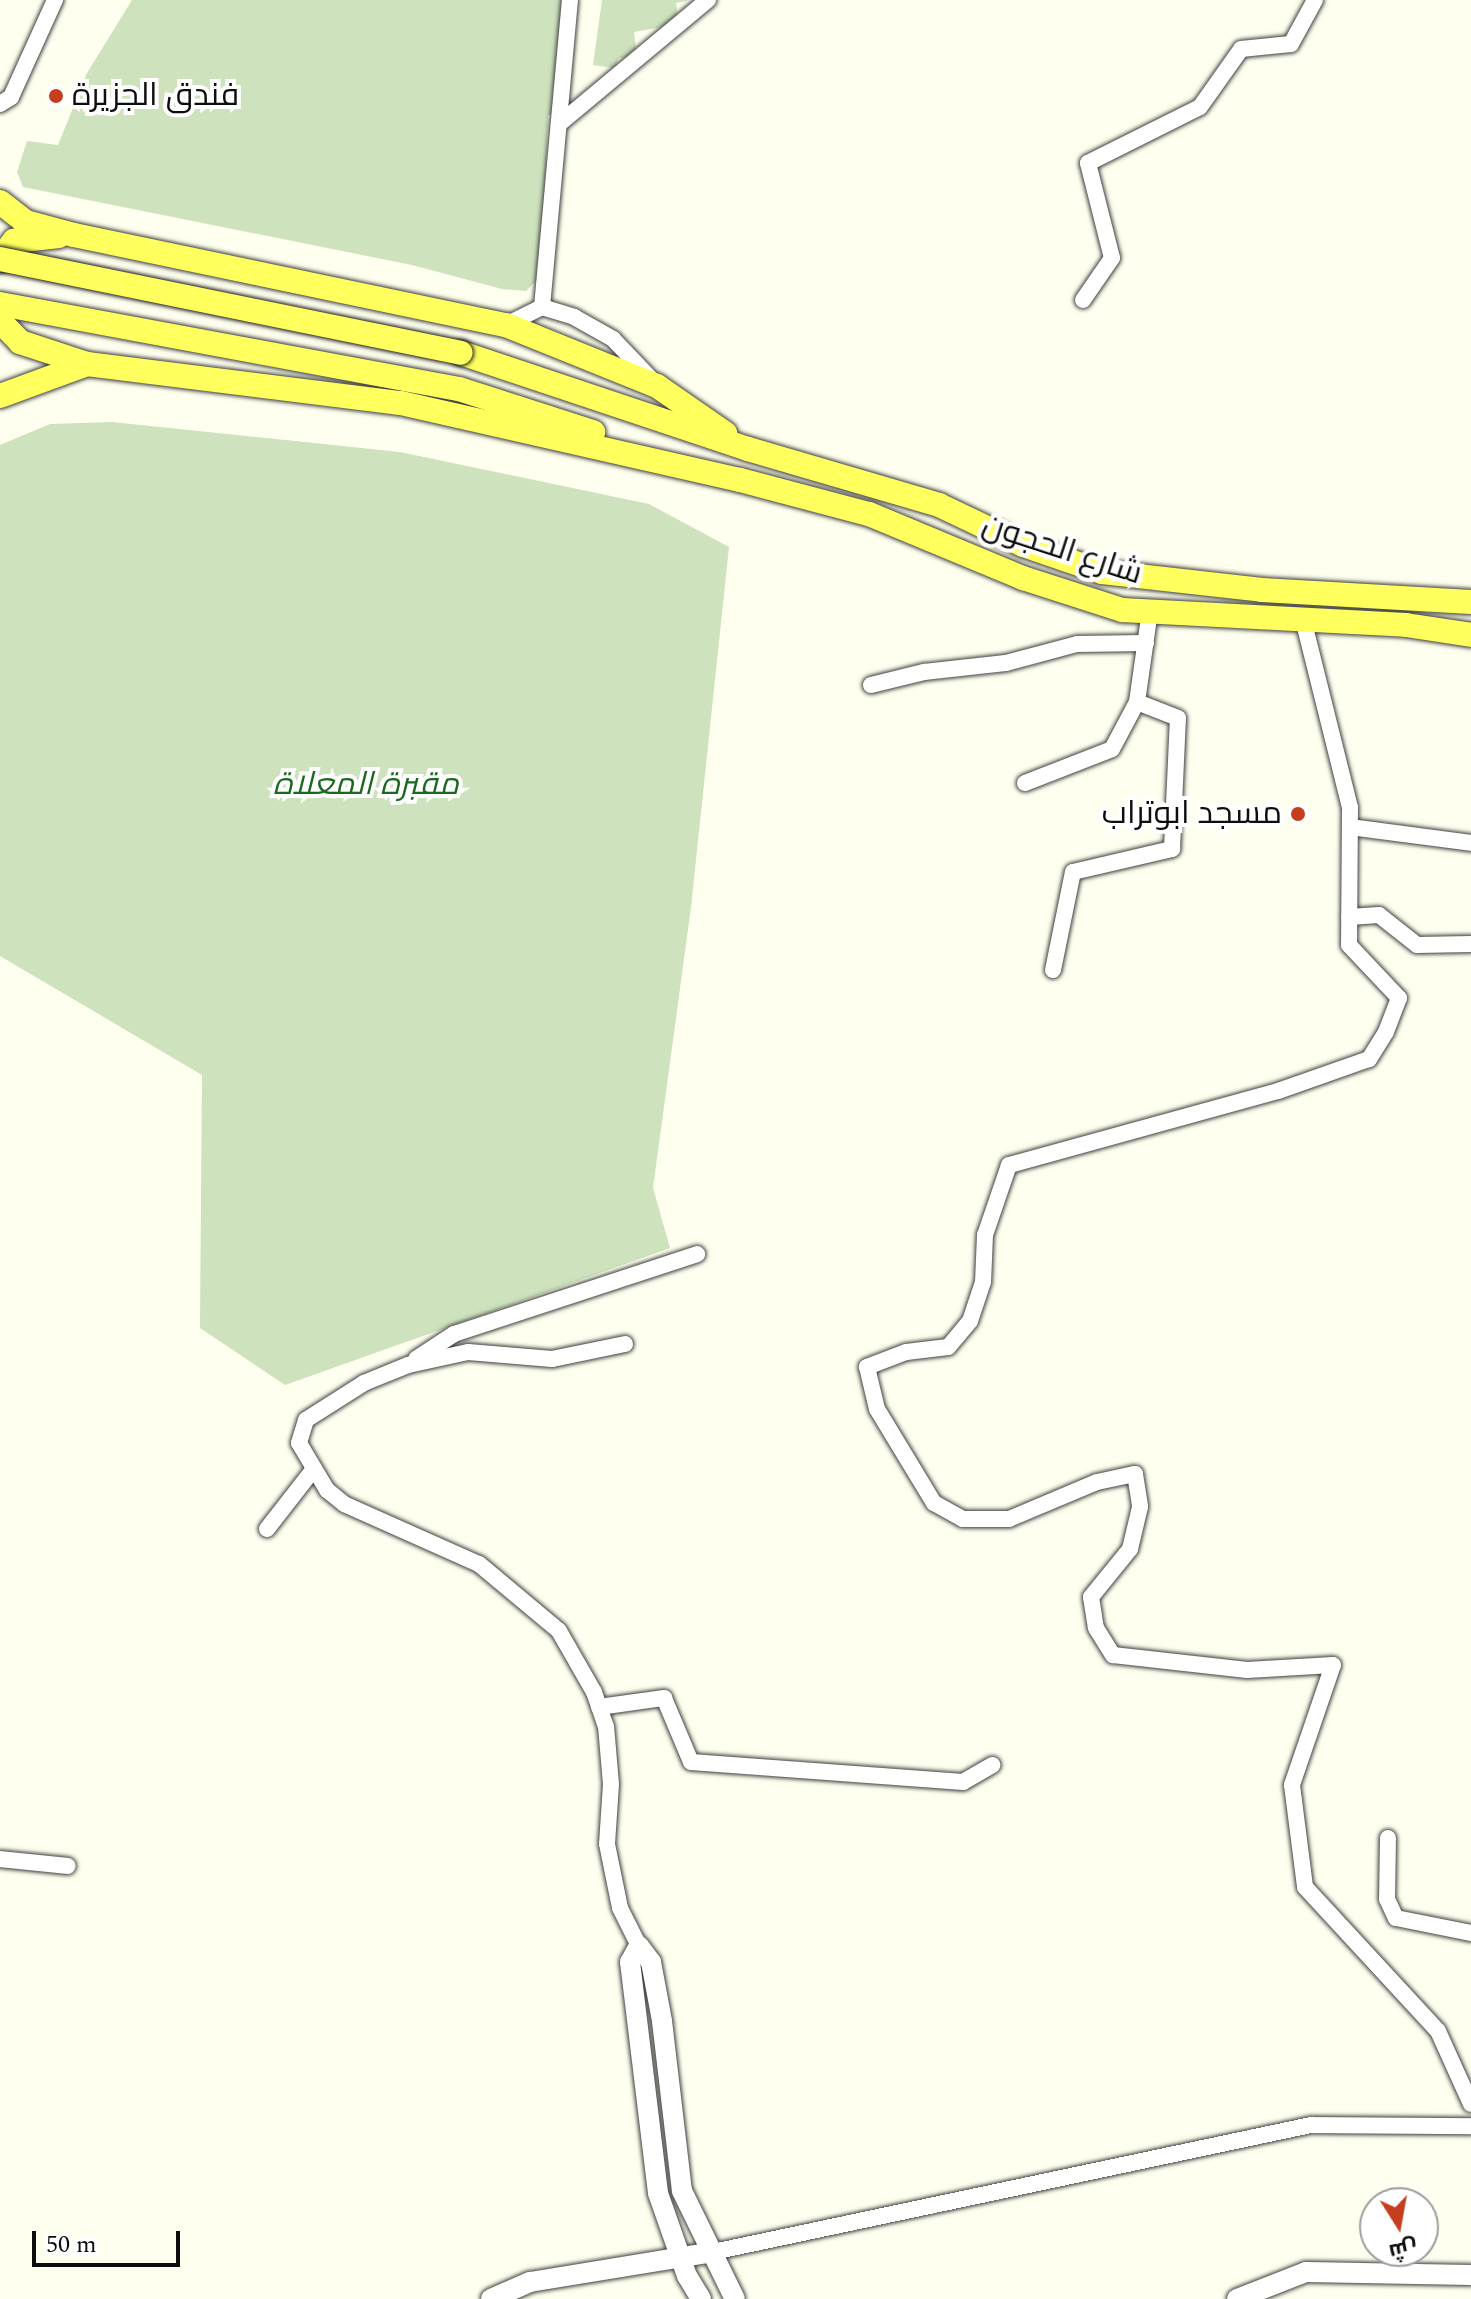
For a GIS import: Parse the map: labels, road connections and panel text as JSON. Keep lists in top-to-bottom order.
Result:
{
  "streets": {
    "main road": ["شارع الحجون"]
  },
  "parks": ["مقبرة المعلاة"],
  "places": ["فندق الجزيرة", "مسجد ابوتراب"],
  "scale_bar": "50 m",
  "north": "bottom"
}
